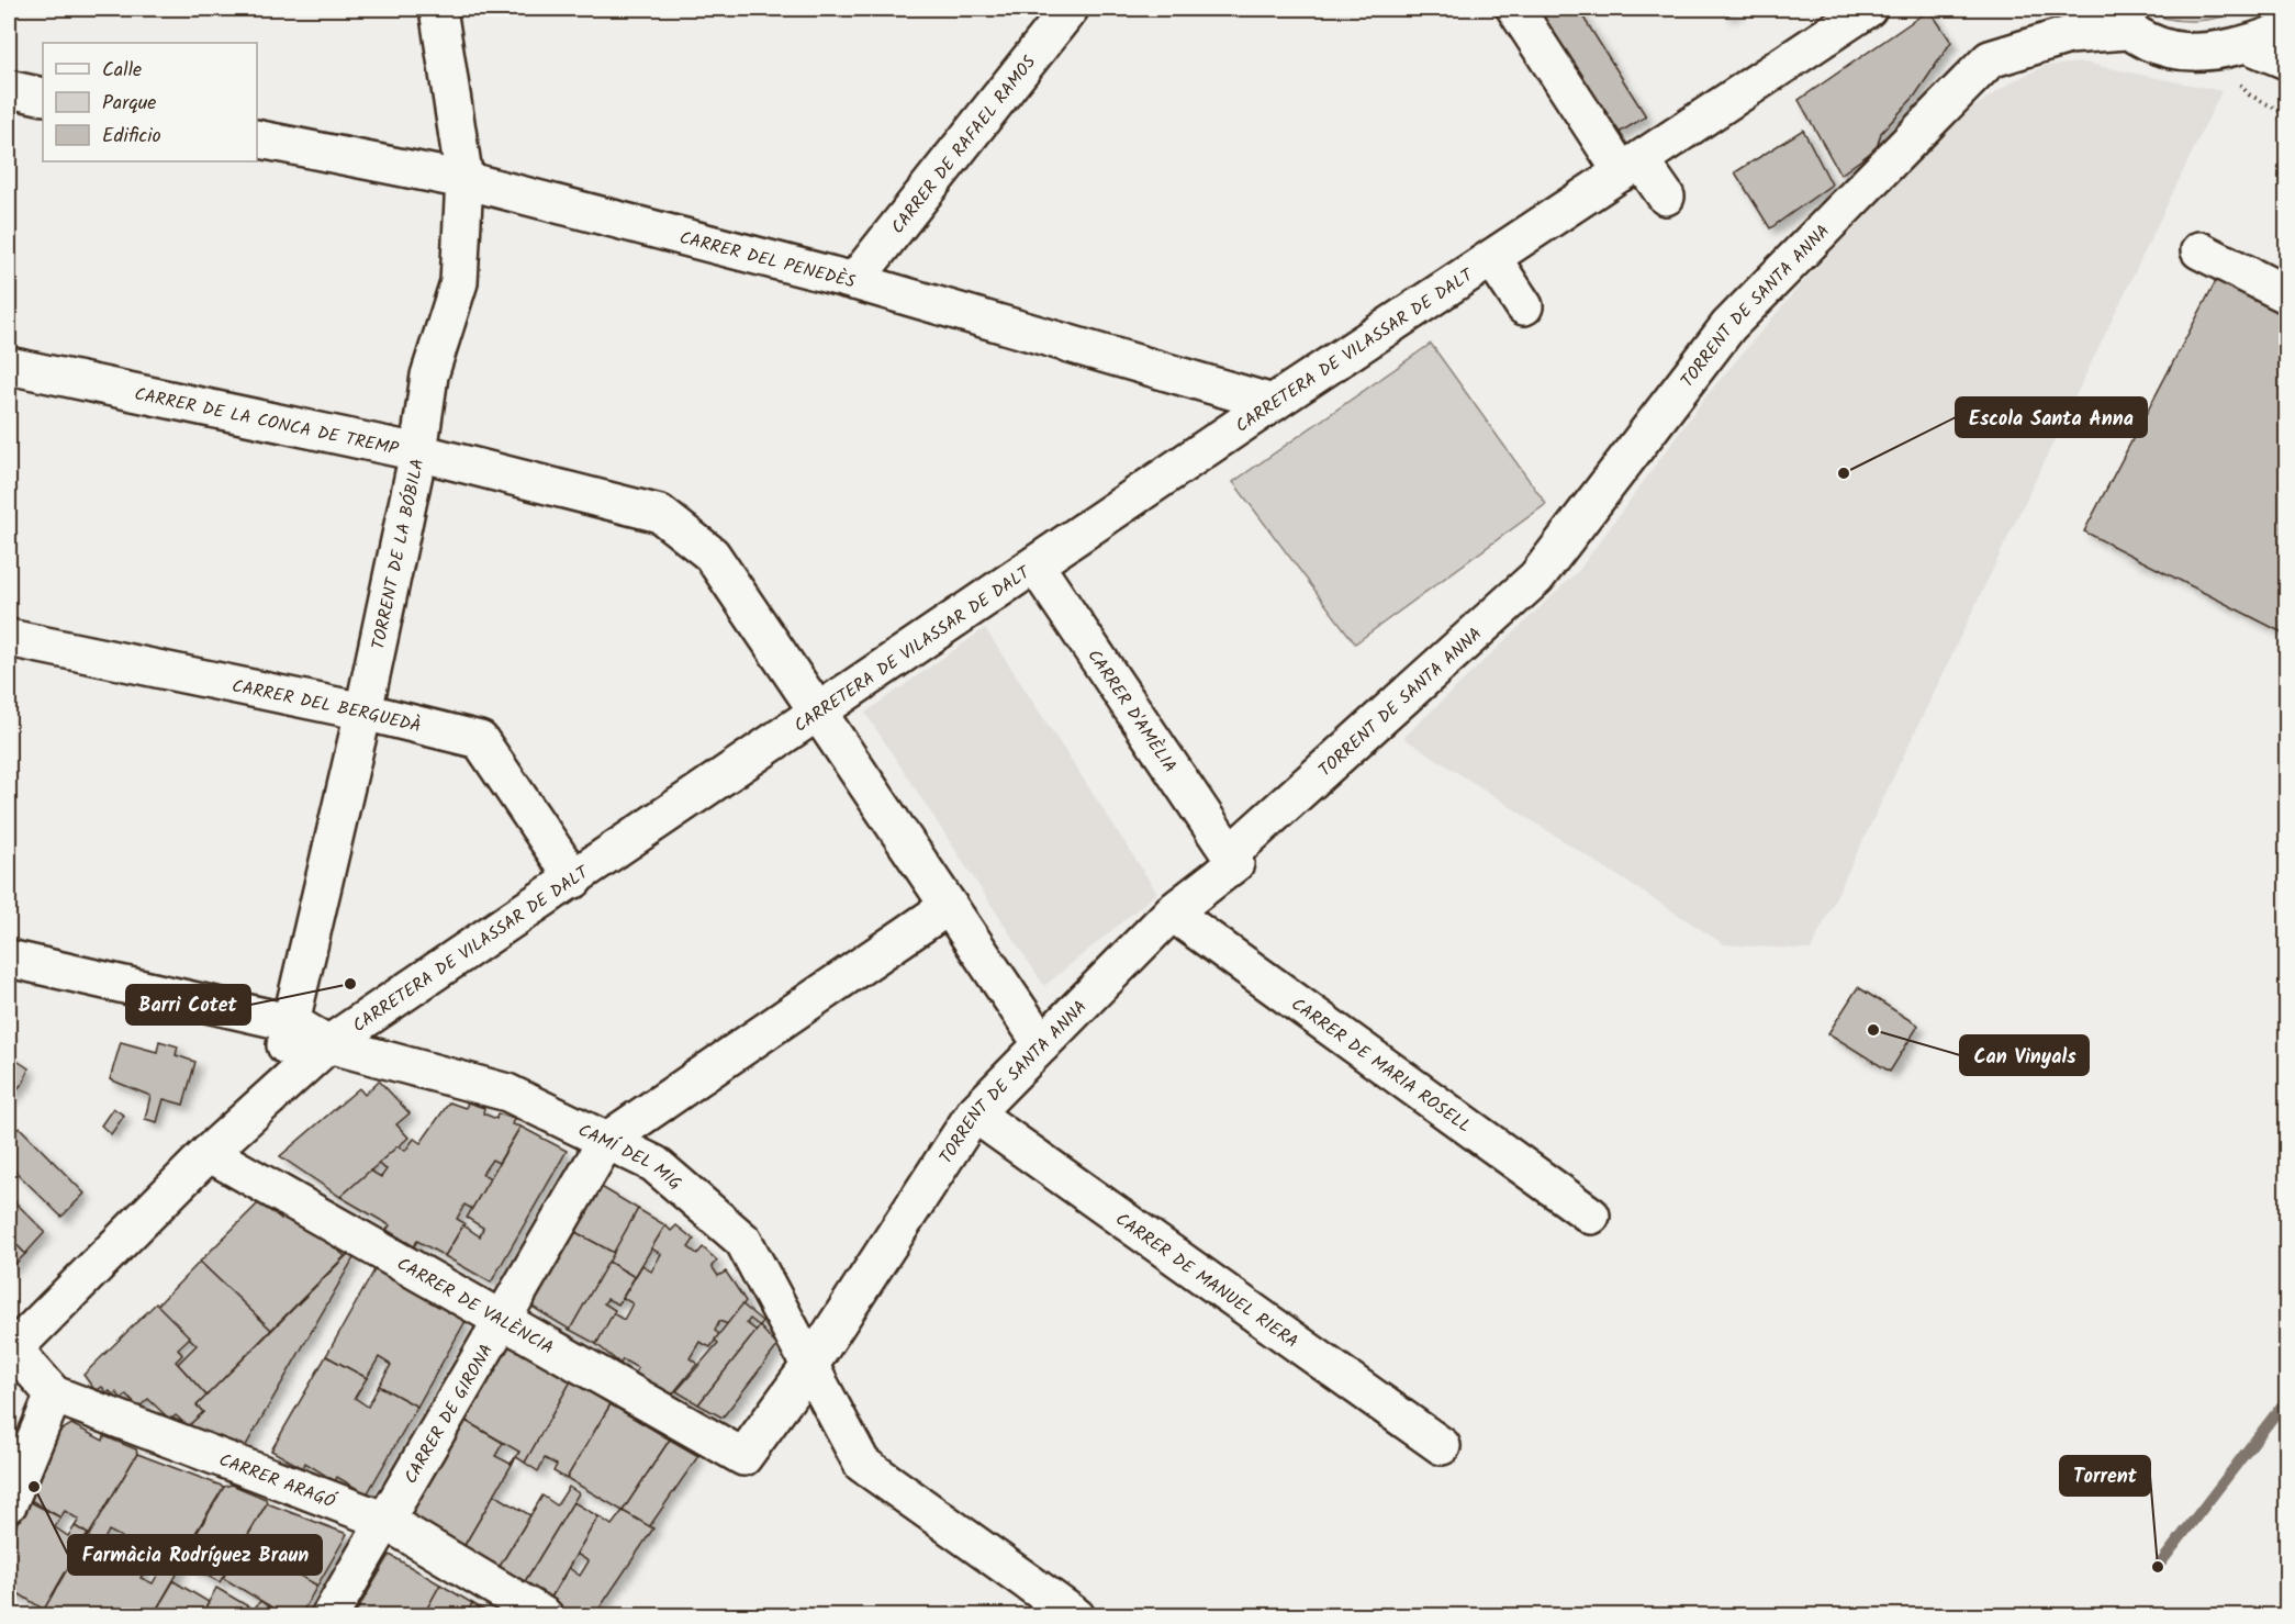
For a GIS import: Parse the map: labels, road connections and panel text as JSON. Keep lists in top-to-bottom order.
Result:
{
  "streets": {
    "street": [
      "CARRER DE RAFAEL RAMOS",
      "CARRER DEL PENEDÈS",
      "TORRENT DE SANTA ANNA",
      "CARRETERA DE VILASSAR DE DALT",
      "CARRER DE LA CONCA DE TREMP",
      "TORRENT DE LA BÓBILA",
      "CARRER DEL BERGUEDÀ",
      "CARRER D'AMÈLIA",
      "CARRER DE MARIA ROSELL",
      "CAMÍ DEL MIG",
      "CARRER DE MANUEL RIERA",
      "CARRER DE VALÈNCIA",
      "CARRER DE GIRONA",
      "CARRER ARAGÓ"
    ]
  },
  "crossings": [
    ["CARRER DE RAFAEL RAMOS", "CARRER DEL PENEDÈS"],
    ["CARRER DEL PENEDÈS", "CARRETERA DE VILASSAR DE DALT"],
    ["CARRER DEL PENEDÈS", "TORRENT DE LA BÓBILA"],
    ["TORRENT DE SANTA ANNA", "CARRER DE LA CONCA DE TREMP"],
    ["TORRENT DE SANTA ANNA", "CARRER D'AMÈLIA"],
    ["TORRENT DE SANTA ANNA", "CARRER DE MARIA ROSELL"],
    ["TORRENT DE SANTA ANNA", "CAMÍ DEL MIG"],
    ["TORRENT DE SANTA ANNA", "CARRER DE MANUEL RIERA"],
    ["TORRENT DE SANTA ANNA", "CARRER DE VALÈNCIA"],
    ["CARRETERA DE VILASSAR DE DALT", "CARRER DE LA CONCA DE TREMP"],
    ["CARRETERA DE VILASSAR DE DALT", "TORRENT DE LA BÓBILA"],
    ["CARRETERA DE VILASSAR DE DALT", "CARRER DEL BERGUEDÀ"],
    ["CARRETERA DE VILASSAR DE DALT", "CARRER D'AMÈLIA"],
    ["CARRETERA DE VILASSAR DE DALT", "CAMÍ DEL MIG"],
    ["CARRETERA DE VILASSAR DE DALT", "CARRER DE VALÈNCIA"],
    ["CARRETERA DE VILASSAR DE DALT", "CARRER ARAGÓ"],
    ["CARRER DE LA CONCA DE TREMP", "TORRENT DE LA BÓBILA"],
    ["TORRENT DE LA BÓBILA", "CARRER DEL BERGUEDÀ"],
    ["TORRENT DE LA BÓBILA", "CAMÍ DEL MIG"],
    ["CAMÍ DEL MIG", "CARRER DE GIRONA"],
    ["CARRER DE VALÈNCIA", "CARRER DE GIRONA"],
    ["CARRER DE GIRONA", "CARRER ARAGÓ"]
  ],
  "places": [
    "Escola Santa Anna",
    "Barri Cotet",
    "Can Vinyals",
    "Farmàcia Rodríguez Braun",
    "Torrent"
  ],
  "legend": ["Calle", "Parque", "Edificio"]
}
